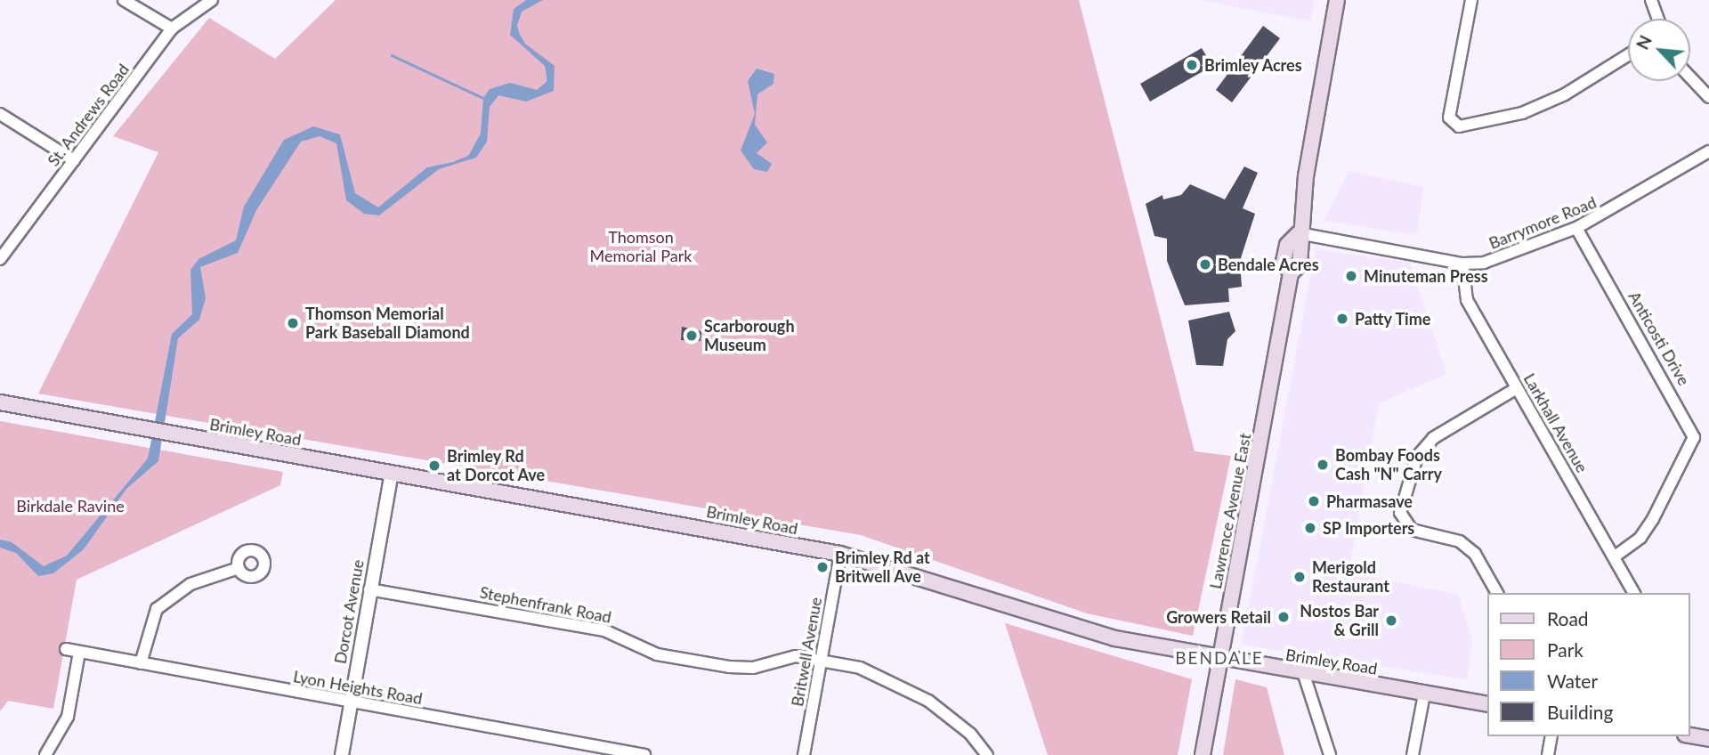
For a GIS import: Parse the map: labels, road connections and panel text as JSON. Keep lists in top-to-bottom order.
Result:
{
  "streets": {
    "main road": ["Brimley Road", "Lawrence Avenue East"],
    "street": [
      "St. Andrews Road",
      "Barrymore Road",
      "Anticosti Drive",
      "Larkhall Avenue",
      "Stephenfrank Road",
      "Dorcot Avenue",
      "Britwell Avenue",
      "Lyon Heights Road"
    ]
  },
  "crossings": [
    ["Barrymore Road", "Anticosti Drive"],
    ["Barrymore Road", "Larkhall Avenue"],
    ["Barrymore Road", "Lawrence Avenue East"],
    ["Anticosti Drive", "Larkhall Avenue"],
    ["Brimley Road", "Lawrence Avenue East"],
    ["Brimley Road", "Dorcot Avenue"],
    ["Brimley Road", "Britwell Avenue"],
    ["Stephenfrank Road", "Dorcot Avenue"],
    ["Stephenfrank Road", "Britwell Avenue"],
    ["Dorcot Avenue", "Lyon Heights Road"]
  ],
  "districts": ["BENDALE"],
  "parks": ["Thomson Memorial Park", "Birkdale Ravine"],
  "places": [
    "Brimley Acres",
    "Bendale Acres",
    "Minuteman Press",
    "Patty Time",
    "Thomson Memorial Park Baseball Diamond",
    "Scarborough Museum",
    "Bombay Foods Cash \"N\" Carry",
    "Brimley Rd at Dorcot Ave",
    "Pharmasave",
    "SP Importers",
    "Brimley Rd at Britwell Ave",
    "Merigold Restaurant",
    "Growers Retail",
    "Nostos Bar & Grill"
  ],
  "legend": [
    "Road",
    "Park",
    "Water",
    "Building"
  ],
  "north": "top left"
}
